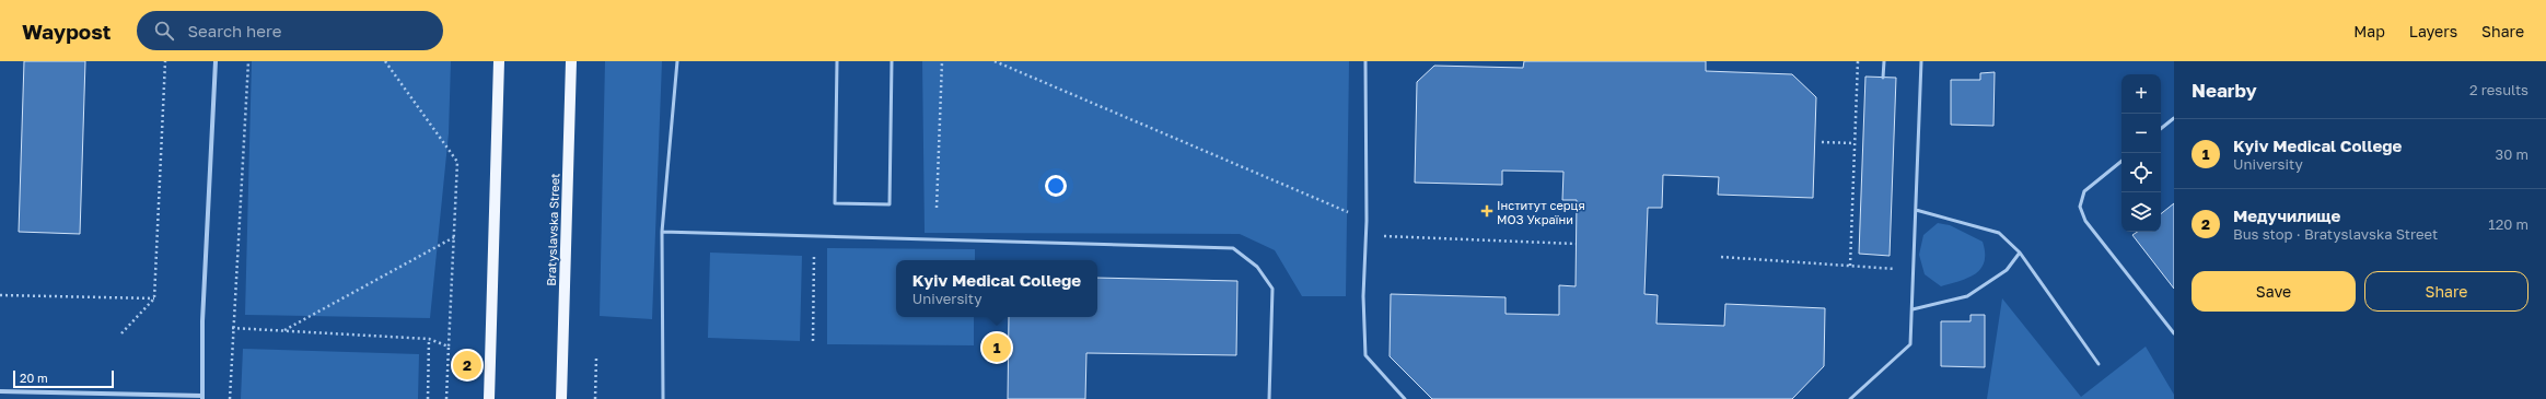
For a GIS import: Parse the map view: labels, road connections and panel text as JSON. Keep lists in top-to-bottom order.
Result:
{
  "streets": {
    "main road": ["Bratyslavska Street"]
  },
  "places": {
    "health": ["Інститут серця МОЗ України"]
  },
  "scale_bar": "20 m",
  "page": {
    "header": "Waypost",
    "search": "Search here",
    "nav": ["Map", "Layers", "Share"],
    "heading": ["Nearby", "2 results"],
    "map_buttons": ["+", "−"],
    "list": [
      {
        "mark": "1",
        "name": "Kyiv Medical College",
        "note": "University",
        "value": "30 m"
      },
      {
        "mark": "2",
        "name": "Медучилище",
        "note": "Bus stop · Bratyslavska Street",
        "value": "120 m"
      }
    ],
    "buttons": ["Save", "Share"],
    "popup": ["Kyiv Medical College", "University"],
    "pins": ["1", "2"],
    "scale": "20 m"
  }
}
